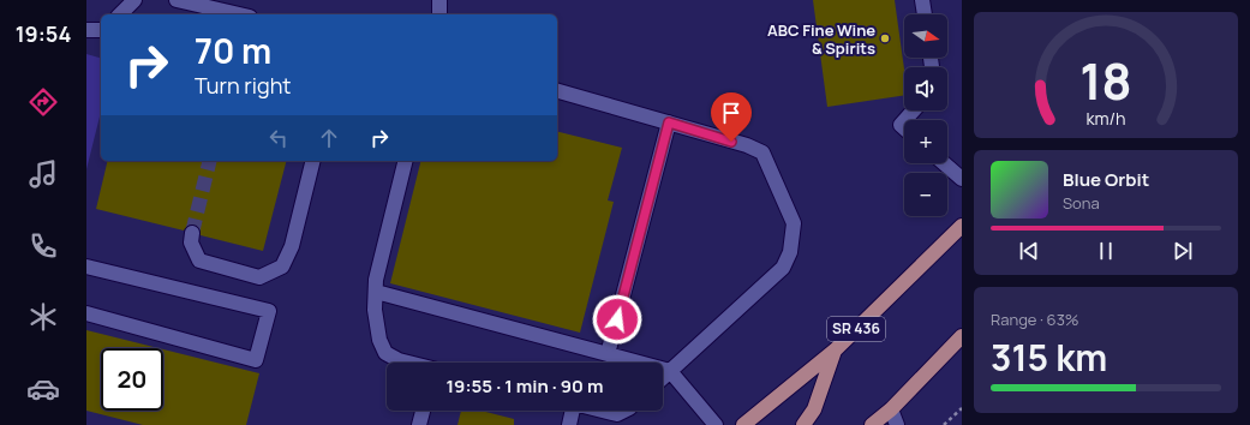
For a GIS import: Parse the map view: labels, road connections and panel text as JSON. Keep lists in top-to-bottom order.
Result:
{
  "streets": {
    "main road": ["SR 436"]
  },
  "places": ["ABC Fine Wine & Spirits"],
  "north": "right",
  "page": {
    "tabs": "19:54",
    "map_buttons": ["+", "−"],
    "turn": ["70 m", "Turn right"],
    "song": ["Blue Orbit", "Sona"],
    "tile": ["Range · 63%", "315 km"],
    "limit": "20",
    "trip": "19:55 · 1 min · 90 m",
    "gauge": ["18", "km/h"]
  }
}
